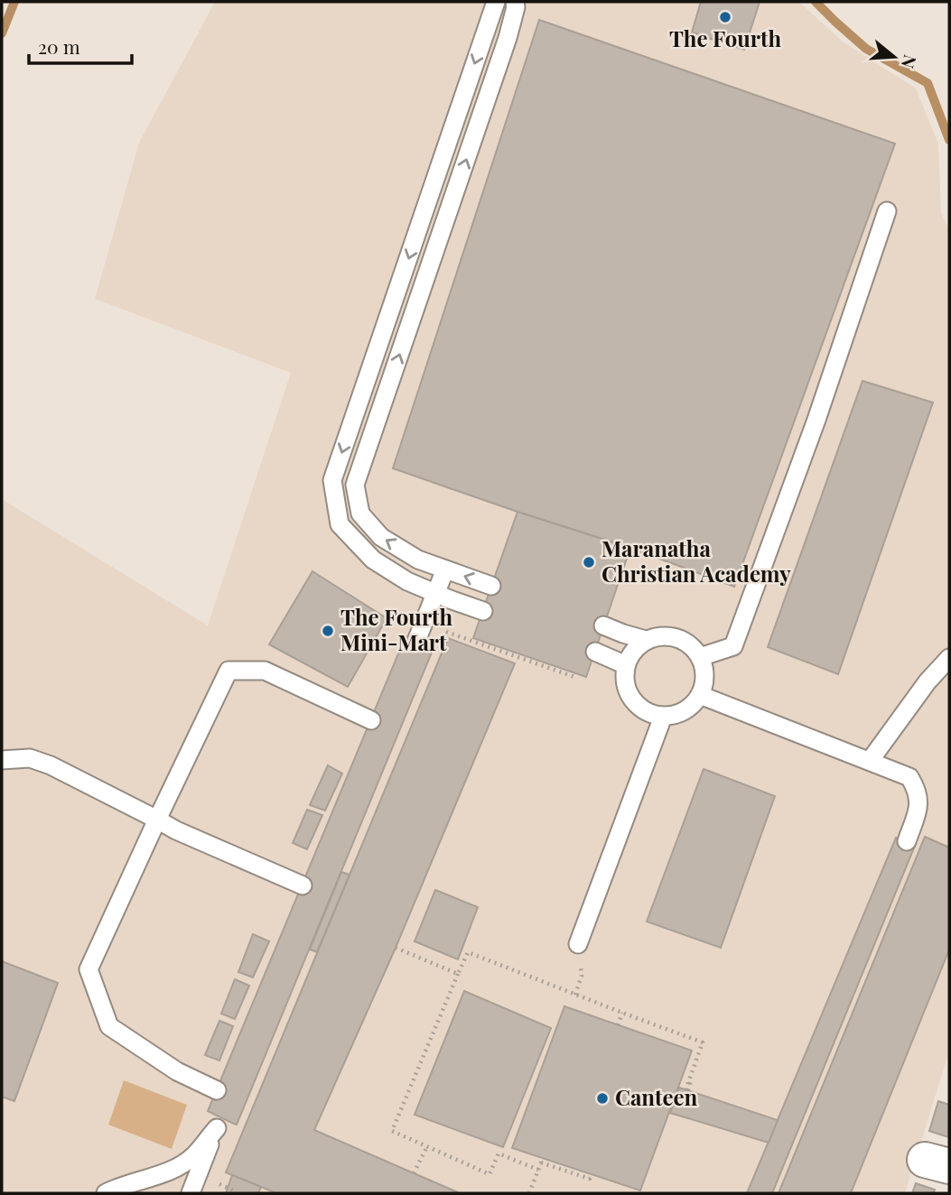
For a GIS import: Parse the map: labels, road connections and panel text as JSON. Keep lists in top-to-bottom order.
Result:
{
  "places": [
    "The Fourth",
    "Maranatha Christian Academy",
    "The Fourth Mini-Mart",
    "Canteen"
  ],
  "scale_bar": "20 m",
  "north": "right"
}
